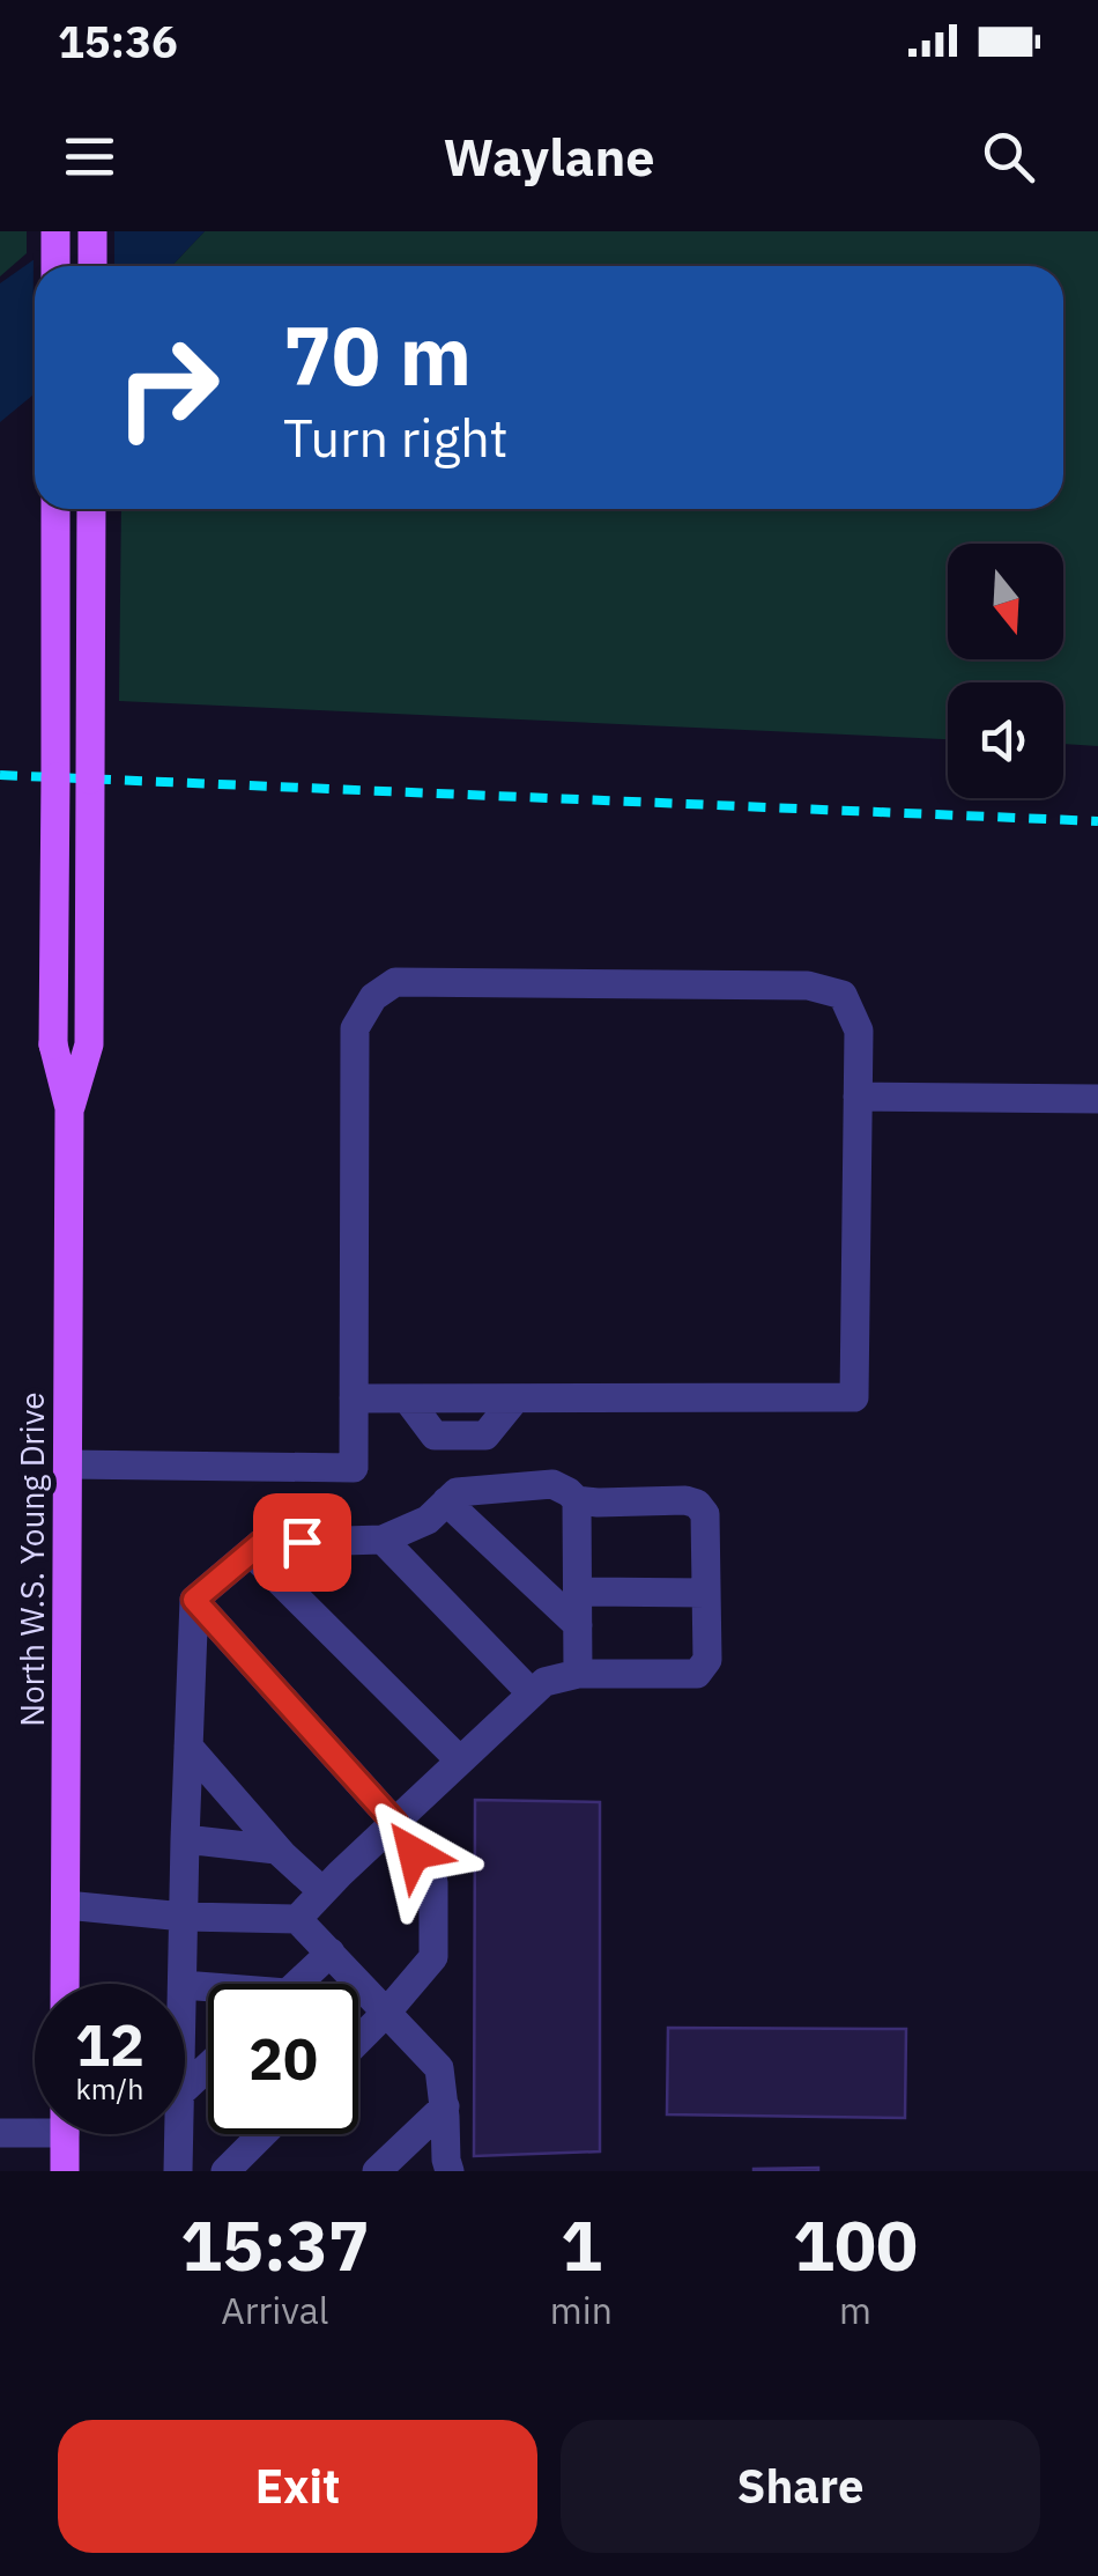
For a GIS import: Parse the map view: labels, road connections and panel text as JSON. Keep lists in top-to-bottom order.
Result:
{
  "streets": {
    "main road": ["North W.S. Young Drive"]
  },
  "north": "bottom",
  "page": {
    "status": "15:36",
    "header": "Waylane",
    "turn": ["70 m", "Turn right"],
    "speed": "12 km/h",
    "limit": "20",
    "eta": [
      "15:37",
      "Arrival",
      "1",
      "min",
      "100",
      "m"
    ],
    "buttons": ["Exit", "Share"]
  }
}
